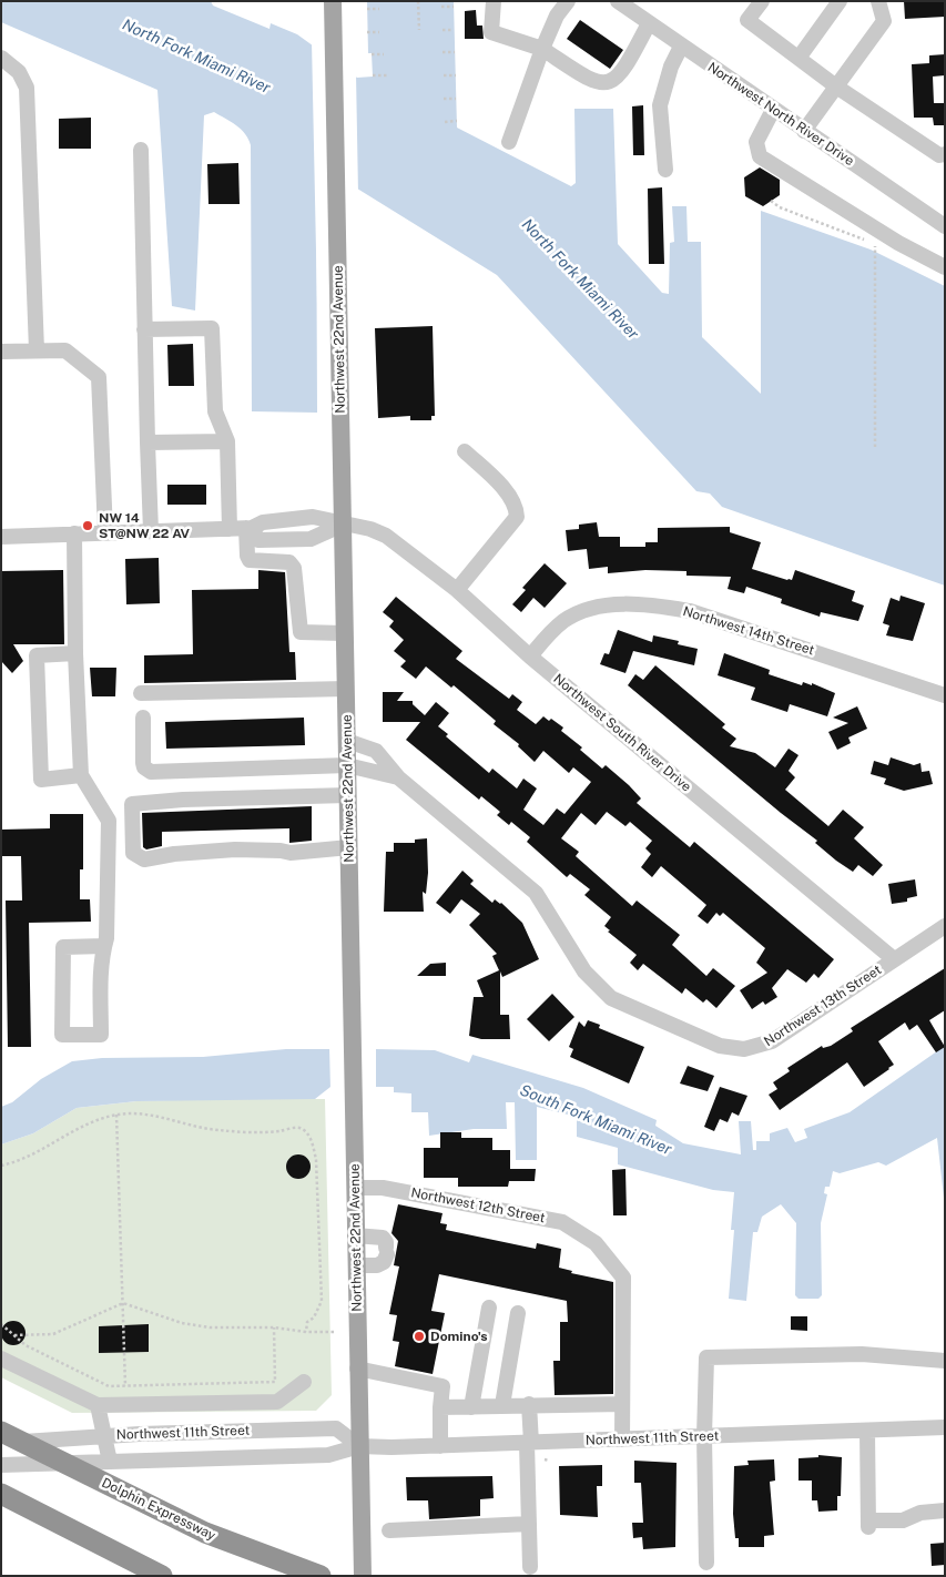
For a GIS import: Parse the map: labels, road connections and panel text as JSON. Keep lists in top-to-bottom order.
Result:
{
  "streets": {
    "highway": ["Dolphin Expressway"],
    "main road": ["Northwest 22nd Avenue"],
    "street": [
      "Northwest North River Drive",
      "Northwest 14th Street",
      "Northwest South River Drive",
      "Northwest 13th Street",
      "Northwest 12th Street",
      "Northwest 11th Street"
    ]
  },
  "crossings": [
    ["Northwest 22nd Avenue", "Northwest South River Drive"],
    ["Northwest 22nd Avenue", "Northwest 13th Street"],
    ["Northwest 22nd Avenue", "Northwest 12th Street"],
    ["Northwest 22nd Avenue", "Northwest 11th Street"],
    ["Northwest 14th Street", "Northwest South River Drive"],
    ["Northwest South River Drive", "Northwest 13th Street"]
  ],
  "water": ["North Fork Miami River", "South Fork Miami River"],
  "places": ["NW 14 ST@NW 22 AV", "Domino's"]
}
